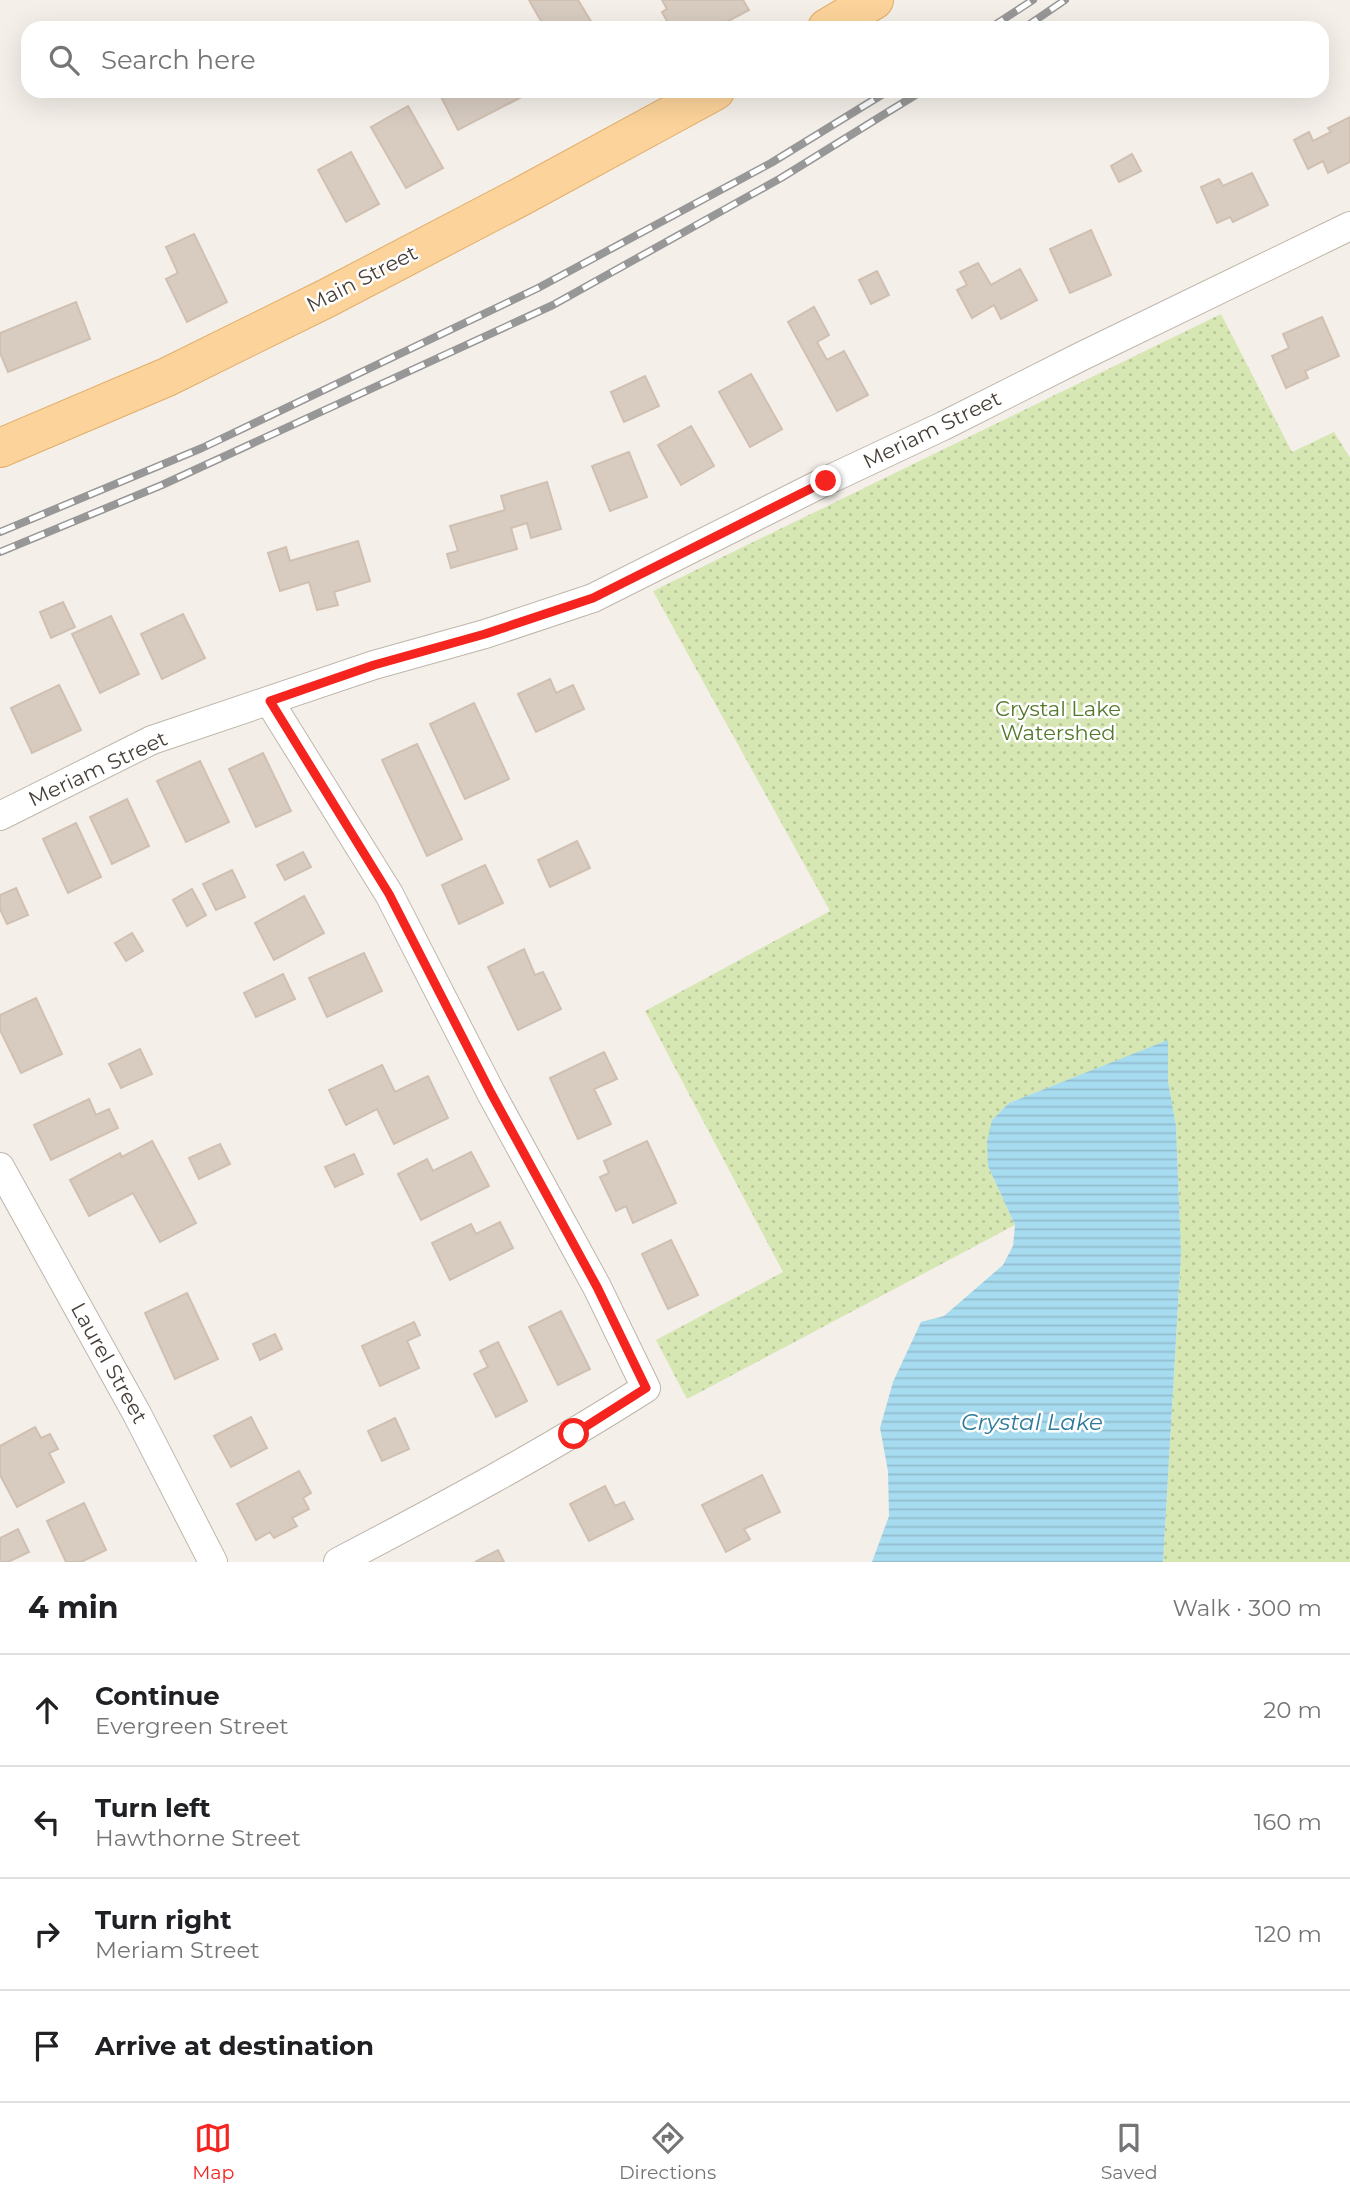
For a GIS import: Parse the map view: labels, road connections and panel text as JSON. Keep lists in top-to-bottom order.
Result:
{
  "streets": {
    "main road": ["Main Street"],
    "street": ["Meriam Street", "Laurel Street"]
  },
  "water": ["Crystal Lake"],
  "parks": ["Crystal Lake Watershed"],
  "page": {
    "search": "Search here",
    "heading": ["4 min", "Walk · 300 m"],
    "list": [
      ["Continue", "Evergreen Street", "20 m"],
      ["Turn left", "Hawthorne Street", "160 m"],
      ["Turn right", "Meriam Street", "120 m"],
      "Arrive at destination"
    ],
    "nav": ["Map", "Directions", "Saved"]
  }
}
